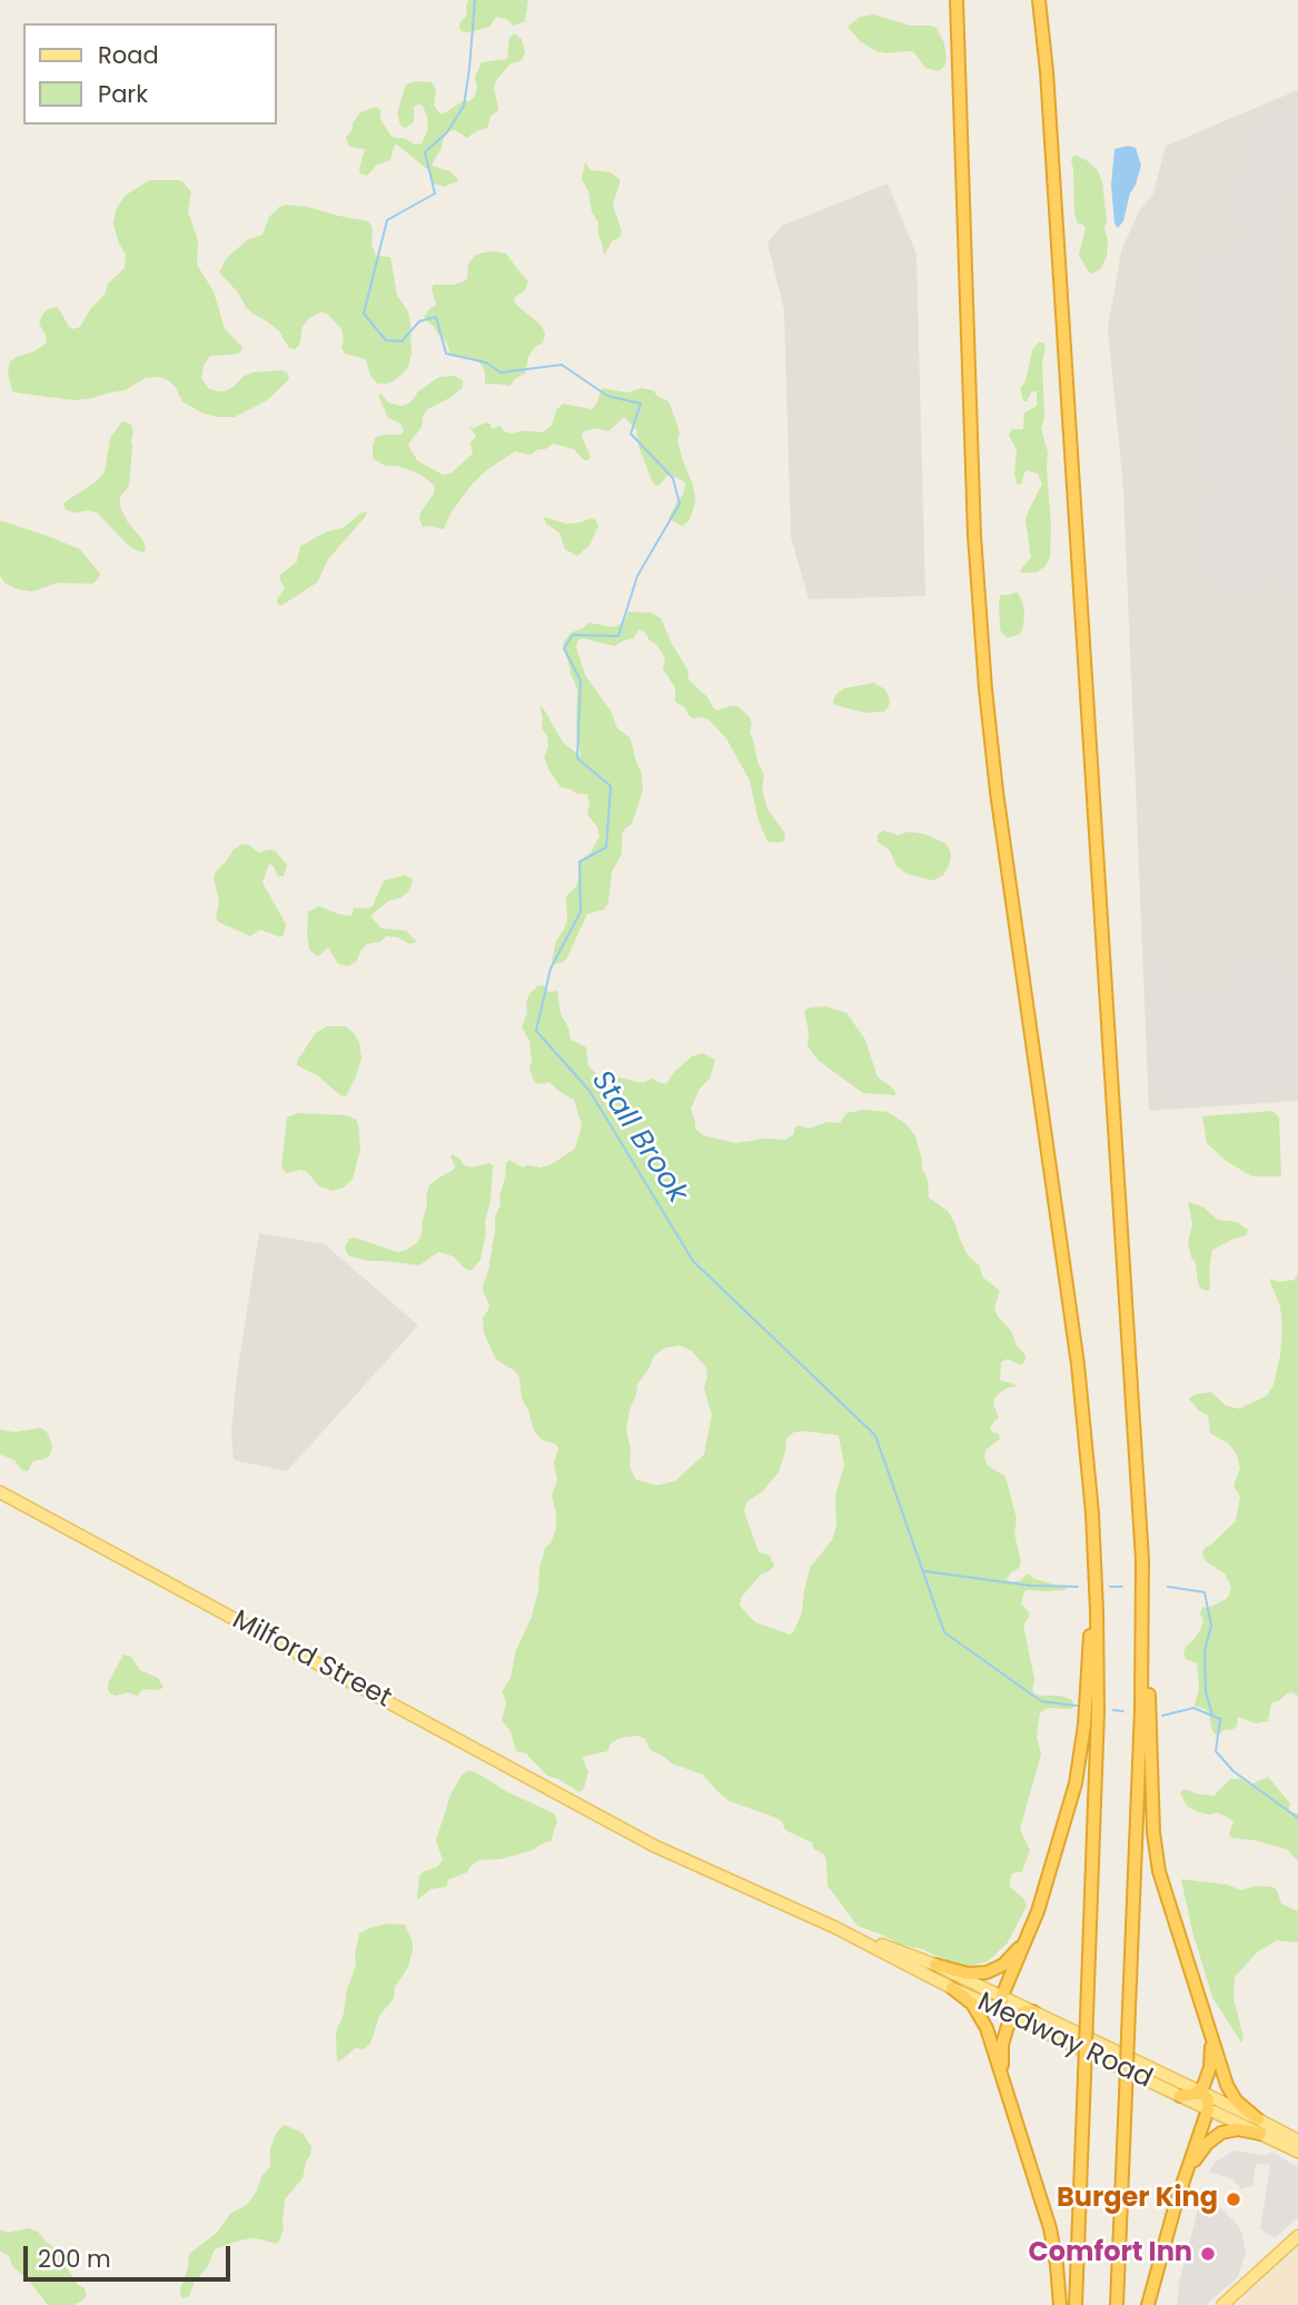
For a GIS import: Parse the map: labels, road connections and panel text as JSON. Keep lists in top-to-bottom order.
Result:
{
  "streets": {
    "main road": ["Milford Street", "Medway Road"]
  },
  "crossings": [
    ["Milford Street", "Medway Road"]
  ],
  "water": ["Stall Brook"],
  "places": ["Burger King", "Comfort Inn"],
  "legend": ["Road", "Park"],
  "scale_bar": "200 m"
}
